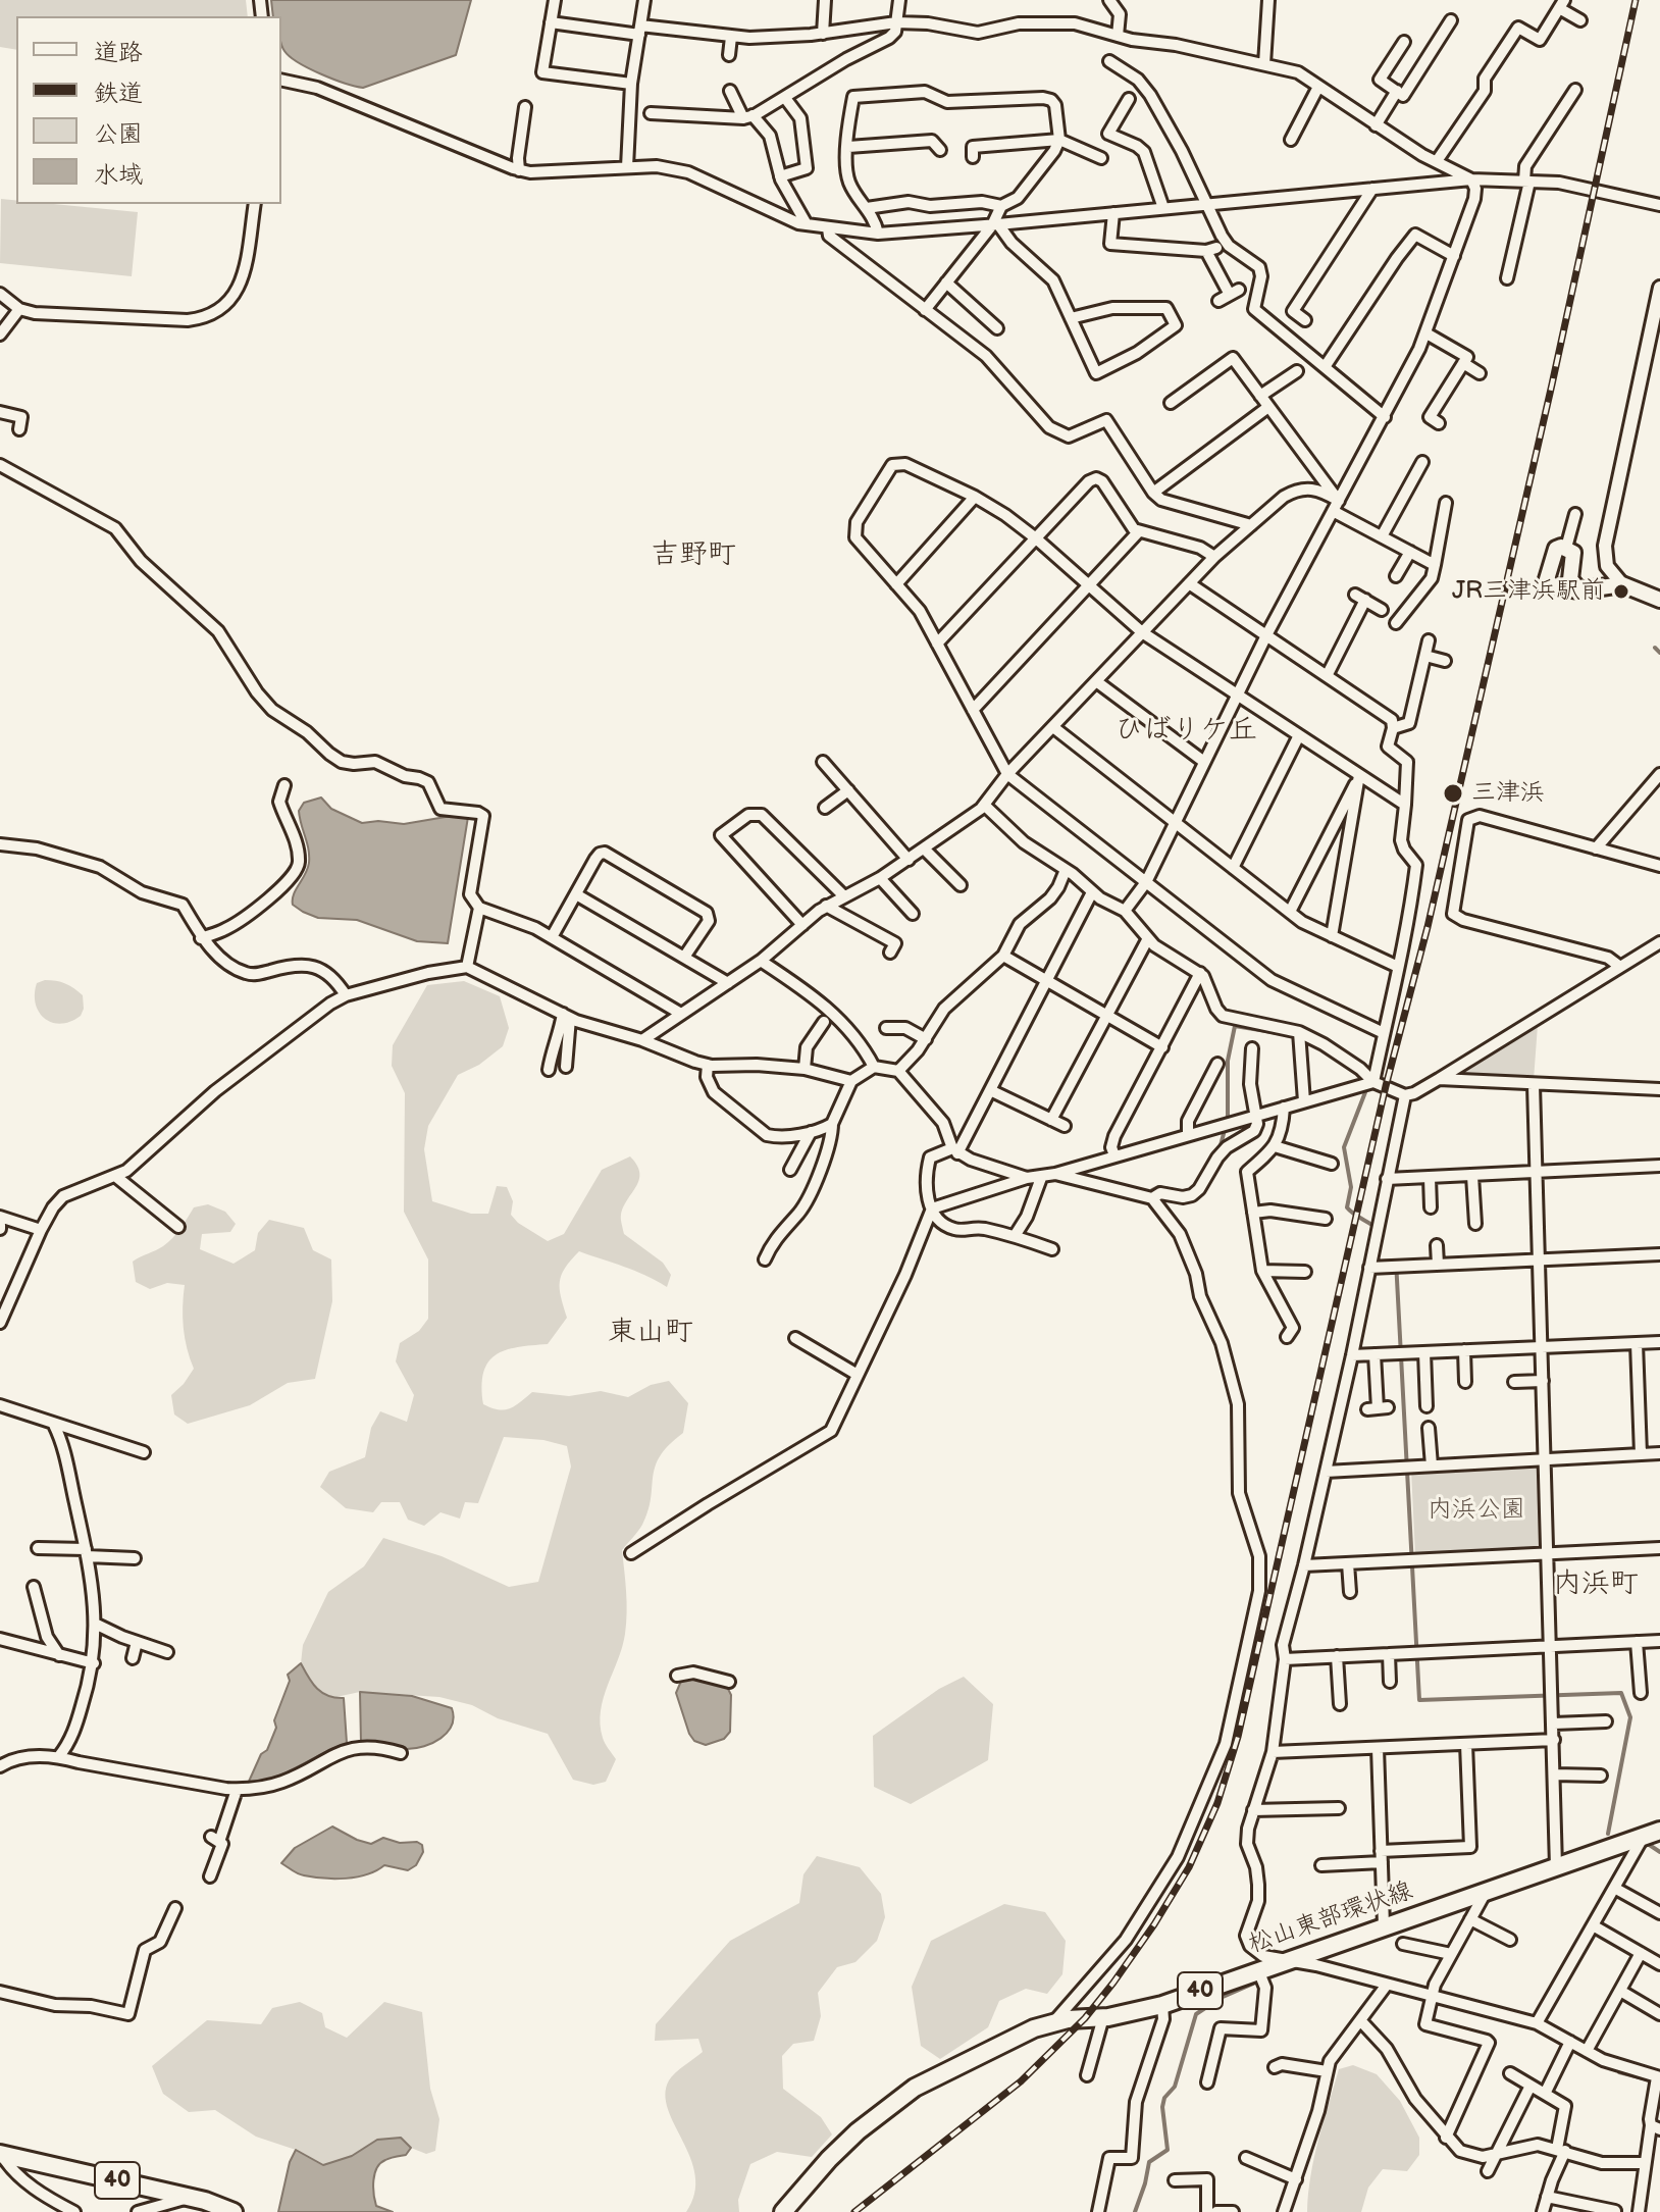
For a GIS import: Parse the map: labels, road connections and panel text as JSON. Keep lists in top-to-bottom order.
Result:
{
  "streets": {
    "main road": ["松山東部環状線", "40"]
  },
  "districts": [
    "吉野町",
    "ひばりケ丘",
    "東山町",
    "内浜町"
  ],
  "parks": ["内浜公園"],
  "places": ["JR三津浜駅前", "三津浜"],
  "legend": [
    "道路",
    "鉄道",
    "公園",
    "水域"
  ]
}
